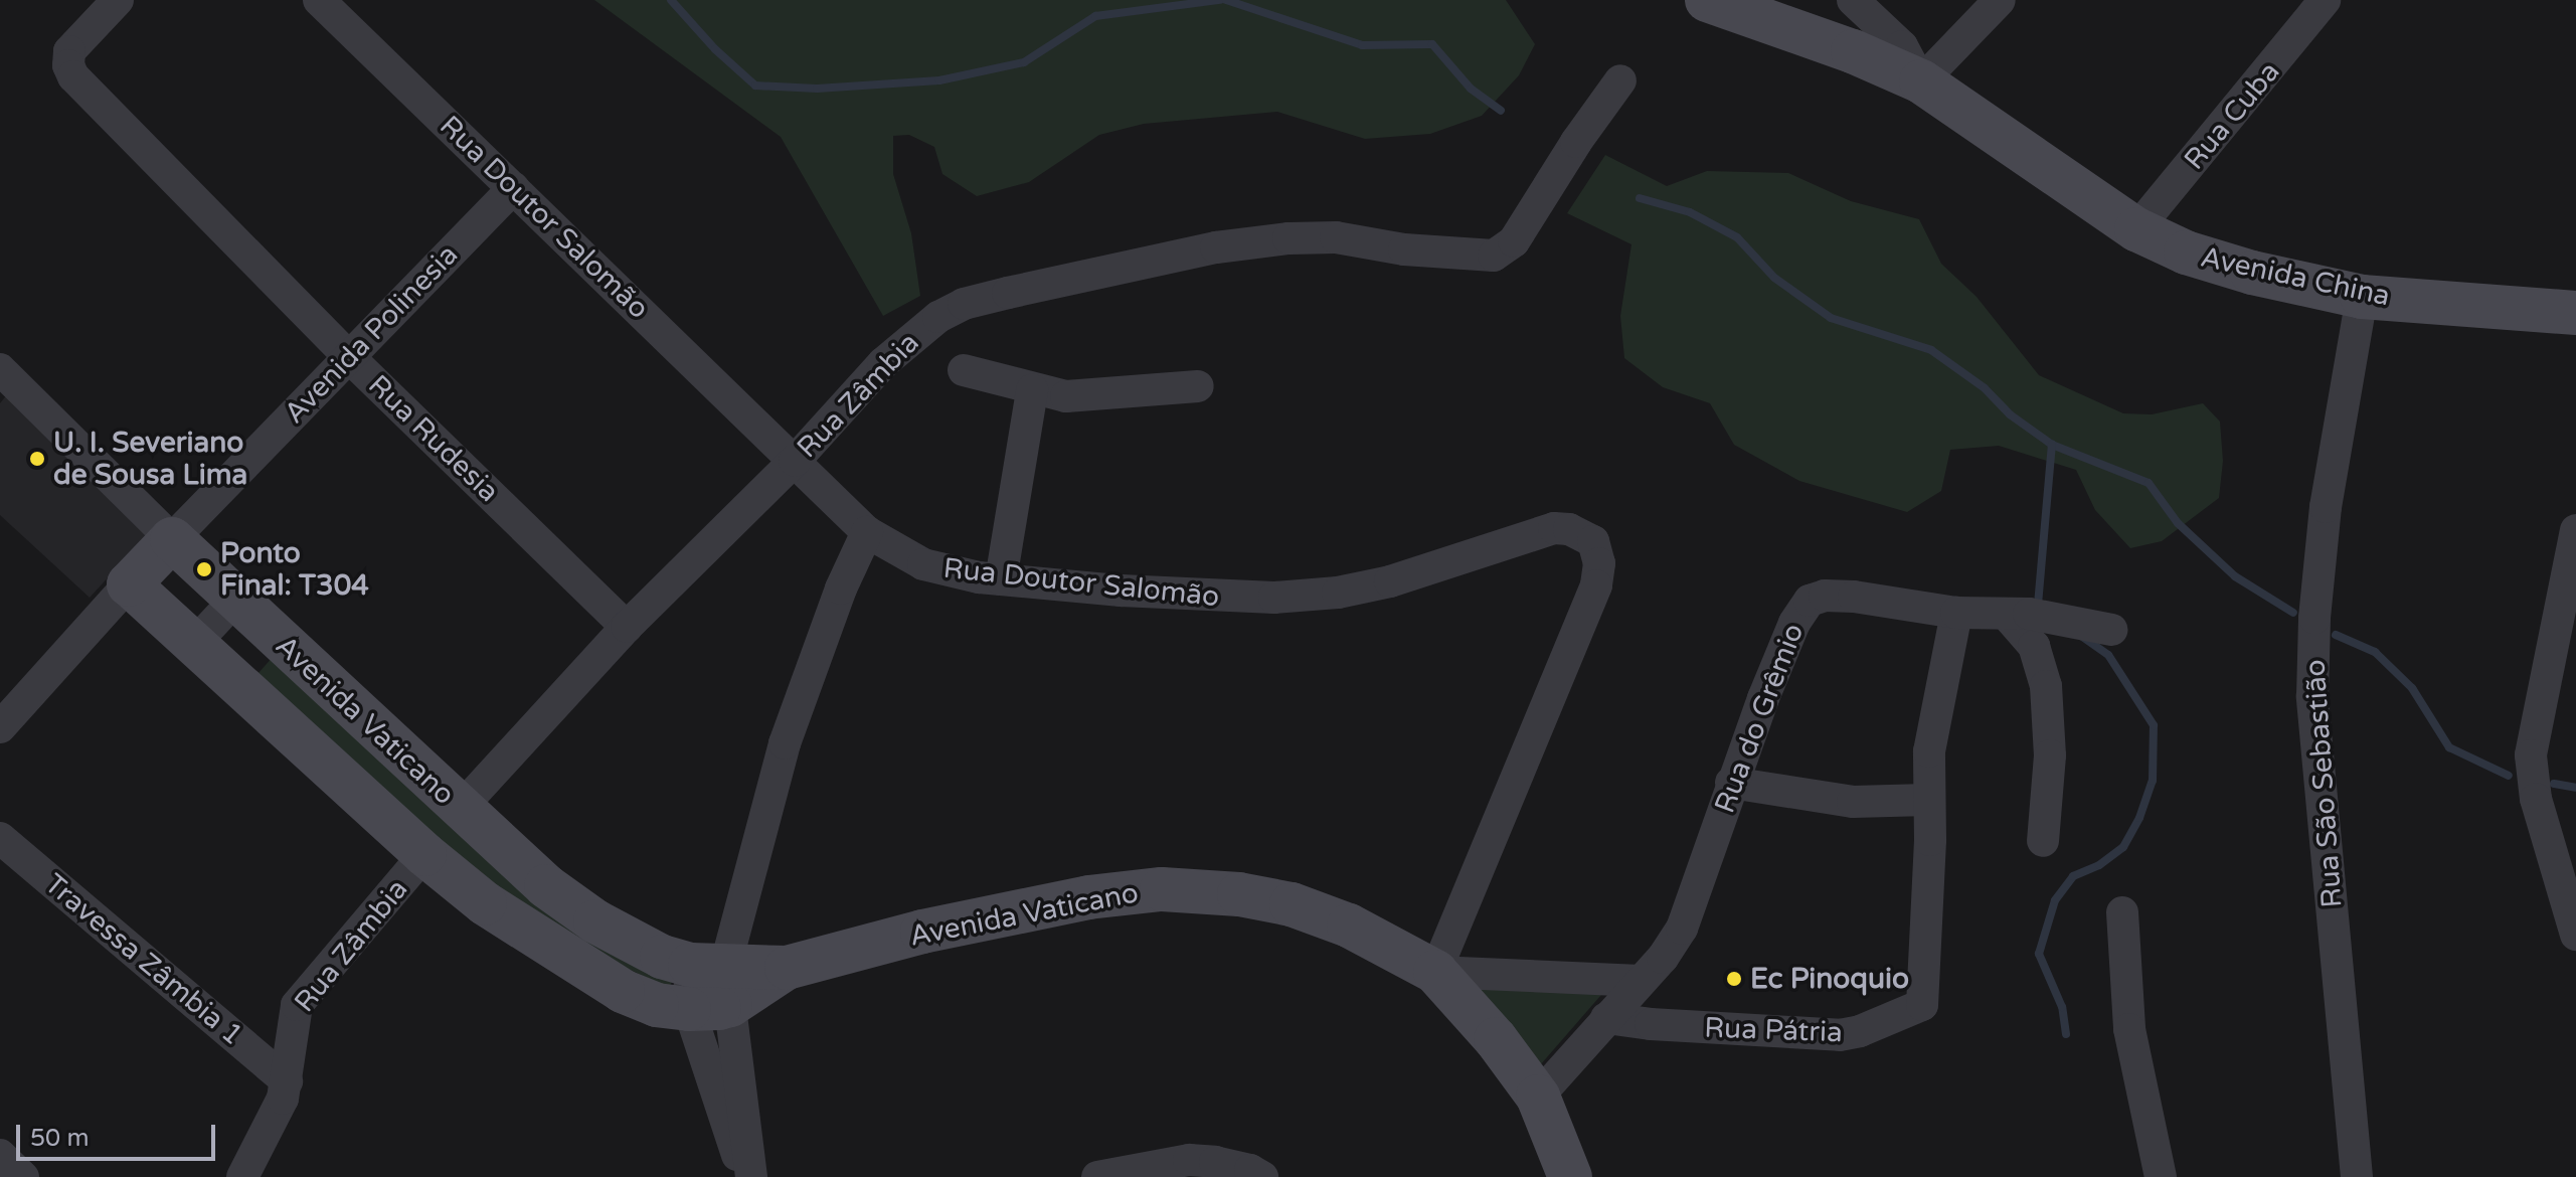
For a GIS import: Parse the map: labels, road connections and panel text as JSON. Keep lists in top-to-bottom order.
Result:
{
  "streets": {
    "street": [
      "Rua Cuba",
      "Rua Doutor Salomão",
      "Avenida China",
      "Avenida Polinesia",
      "Rua Zâmbia",
      "Rua Rudesia",
      "Rua do Grêmio",
      "Avenida Vaticano",
      "Rua São Sebastião",
      "Travessa Zâmbia 1",
      "Rua Pátria"
    ]
  },
  "crossings": [
    ["Rua Cuba", "Avenida China"],
    ["Rua Doutor Salomão", "Avenida Polinesia"],
    ["Rua Doutor Salomão", "Rua Zâmbia"],
    ["Rua Doutor Salomão", "Avenida Vaticano"],
    ["Avenida China", "Rua São Sebastião"],
    ["Avenida Polinesia", "Rua Rudesia"],
    ["Avenida Polinesia", "Avenida Vaticano"],
    ["Rua Zâmbia", "Rua Rudesia"],
    ["Rua Zâmbia", "Avenida Vaticano"],
    ["Rua Zâmbia", "Travessa Zâmbia 1"],
    ["Rua do Grêmio", "Avenida Vaticano"],
    ["Rua do Grêmio", "Rua Pátria"]
  ],
  "places": ["U. I. Severiano de Sousa Lima", "Ponto Final: T304", "Ec Pinoquio"],
  "scale_bar": "50 m"
}
